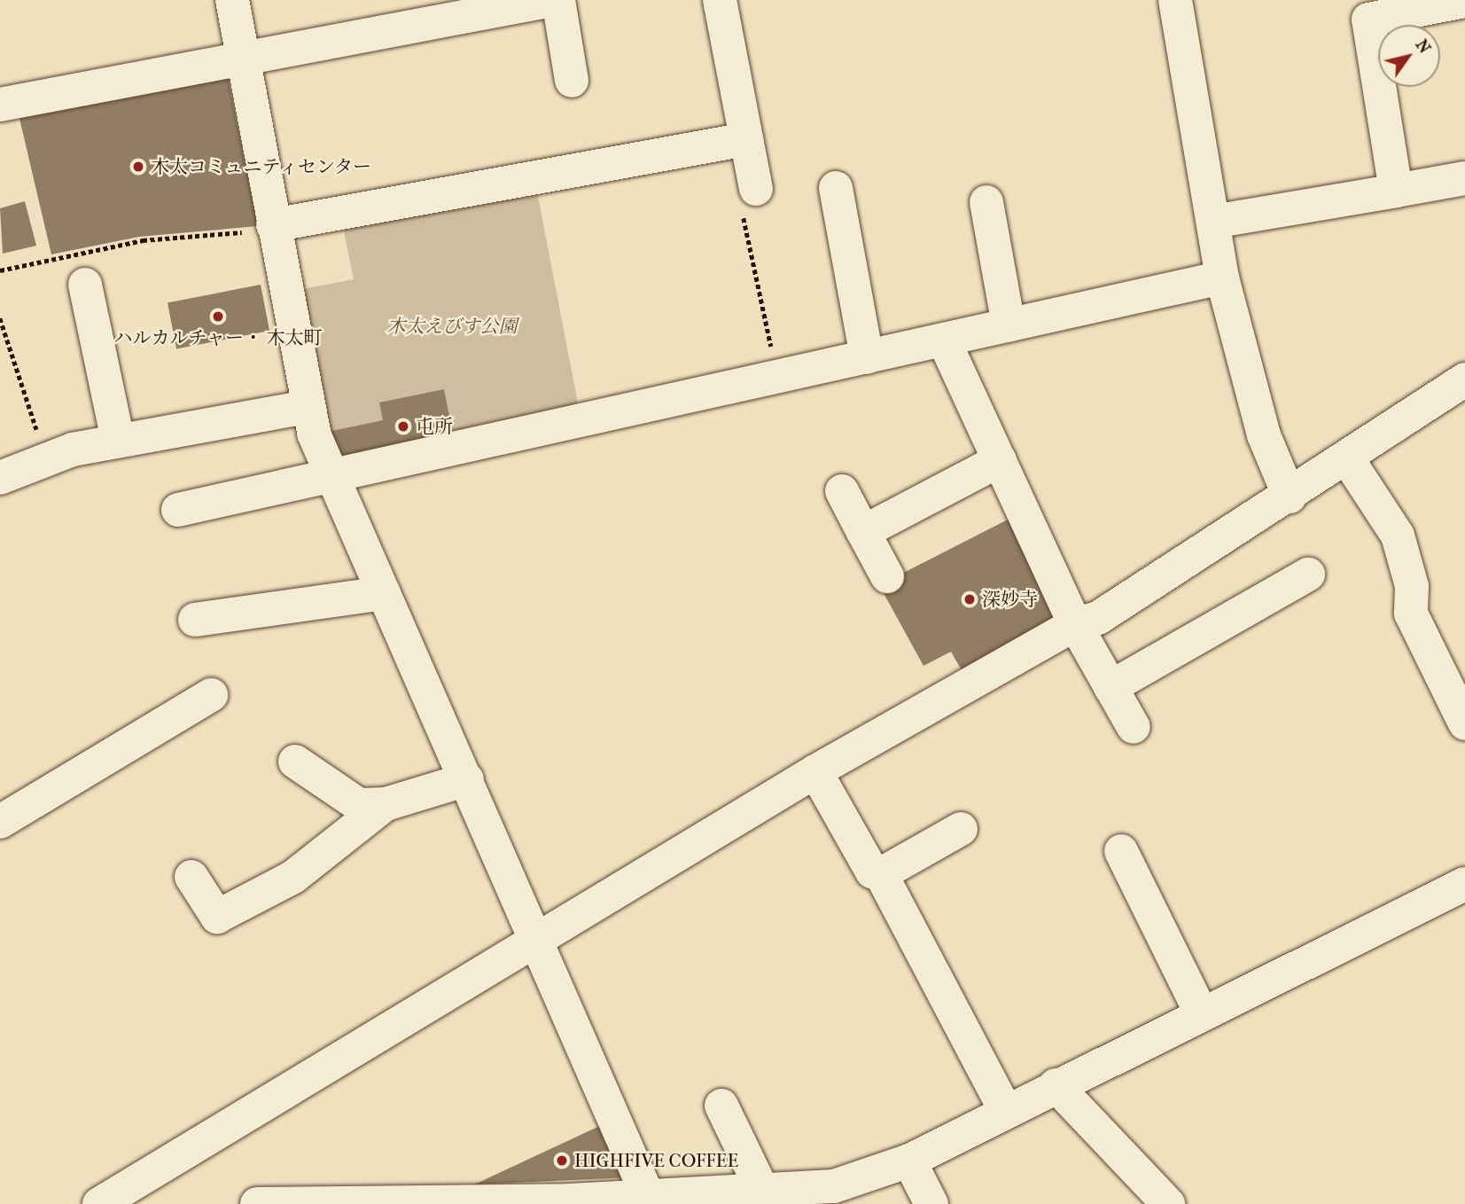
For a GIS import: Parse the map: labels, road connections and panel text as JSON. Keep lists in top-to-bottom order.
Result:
{
  "parks": ["木太えびす公園"],
  "places": [
    "木太コミュニティセンター",
    "ハルカルチャー・ 木太町",
    "屯所",
    "深妙寺",
    "HIGHFIVE COFFEE"
  ],
  "north": "top right"
}
